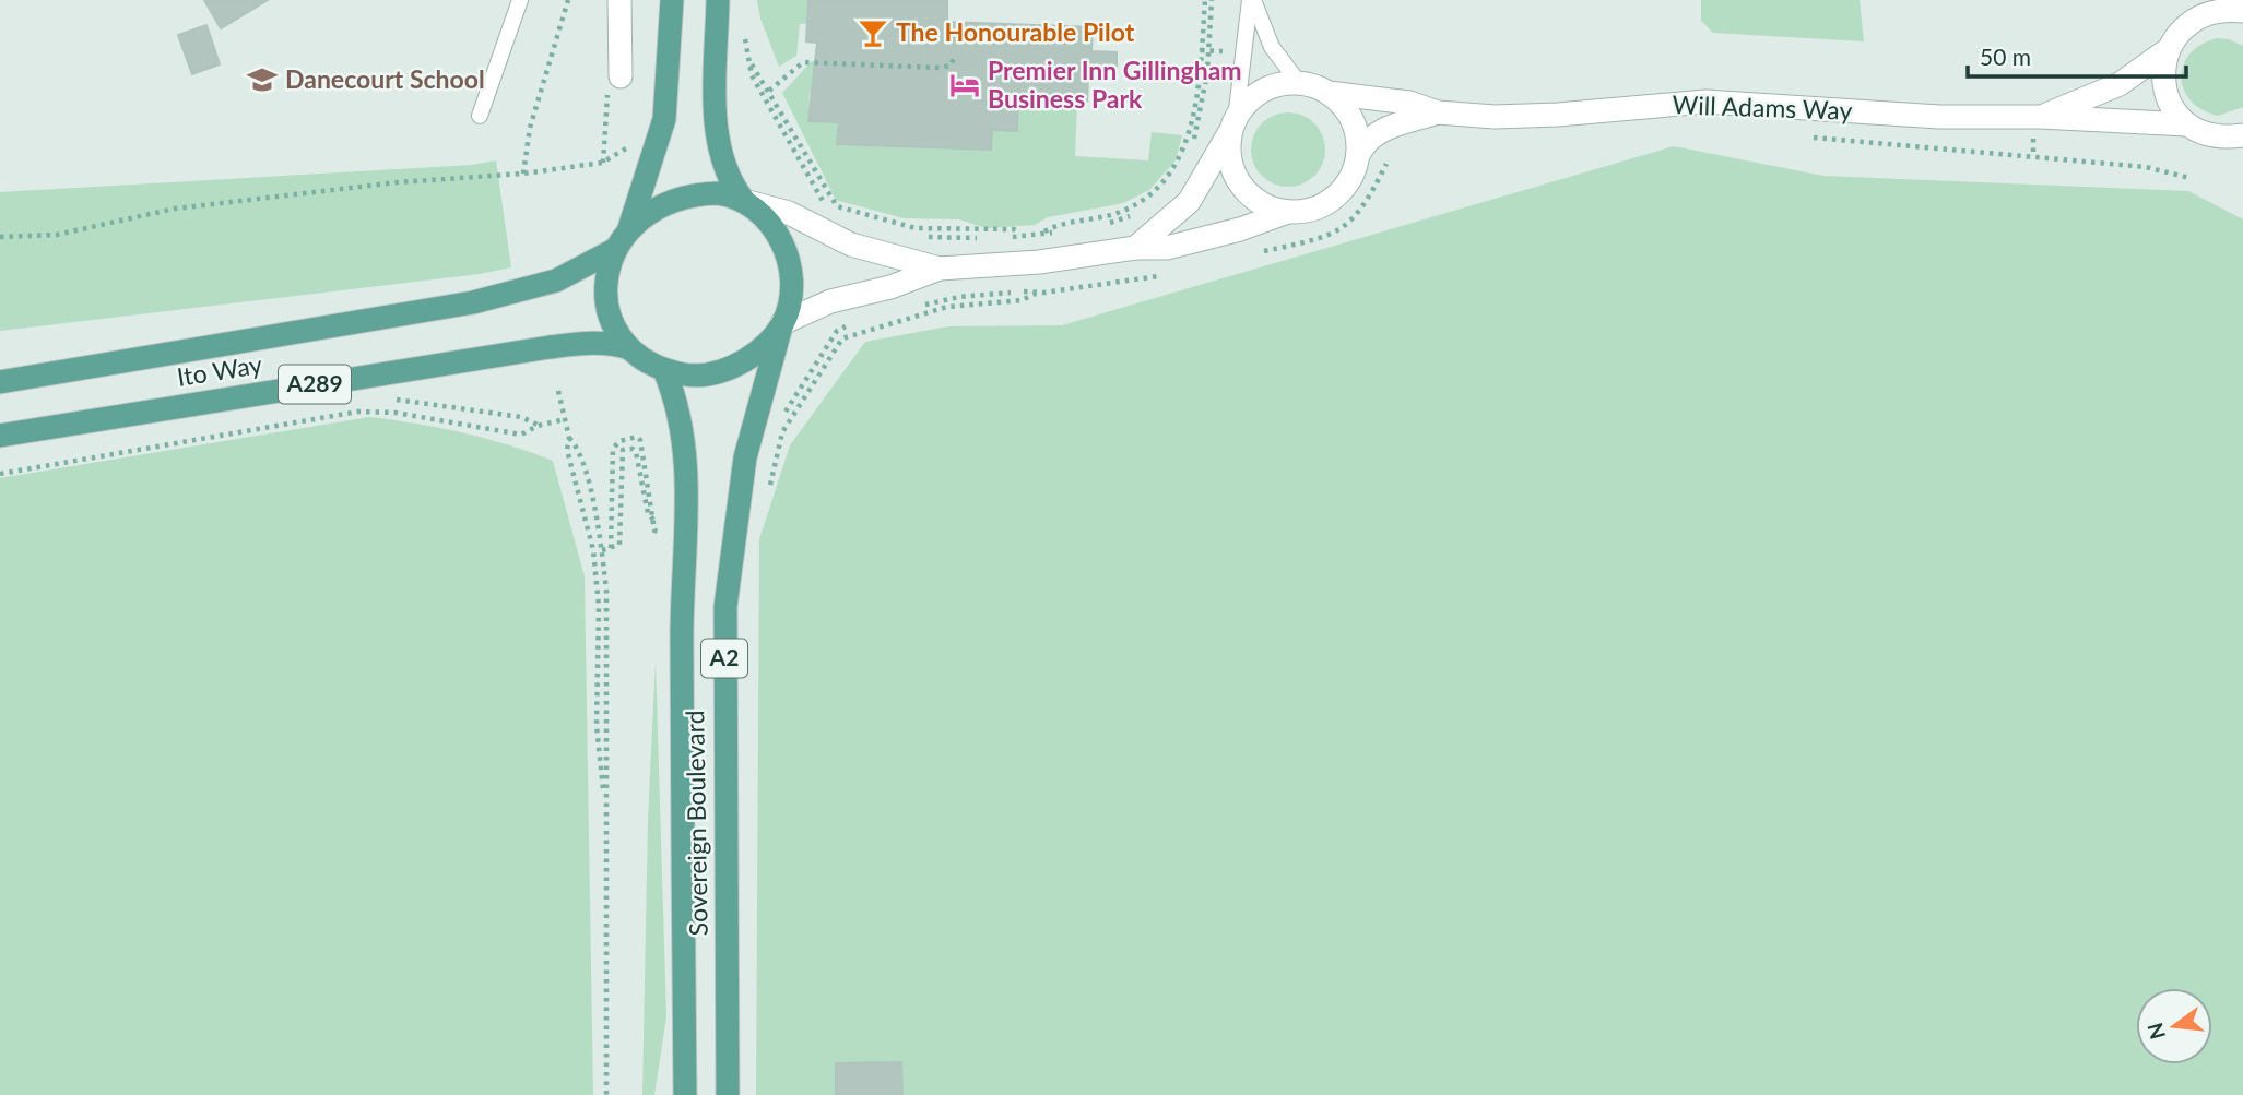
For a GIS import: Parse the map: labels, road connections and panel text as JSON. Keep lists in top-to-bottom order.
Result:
{
  "streets": {
    "main road": [
      "Ito Way",
      "A289",
      "A2",
      "Sovereign Boulevard"
    ],
    "street": ["Will Adams Way"]
  },
  "crossings": [
    ["Ito Way", "Sovereign Boulevard"]
  ],
  "places": {
    "bar": ["The Honourable Pilot"],
    "school or university": ["Danecourt School"],
    "hotel": ["Premier Inn Gillingham Business Park"]
  },
  "scale_bar": "50 m",
  "north": "left"
}
